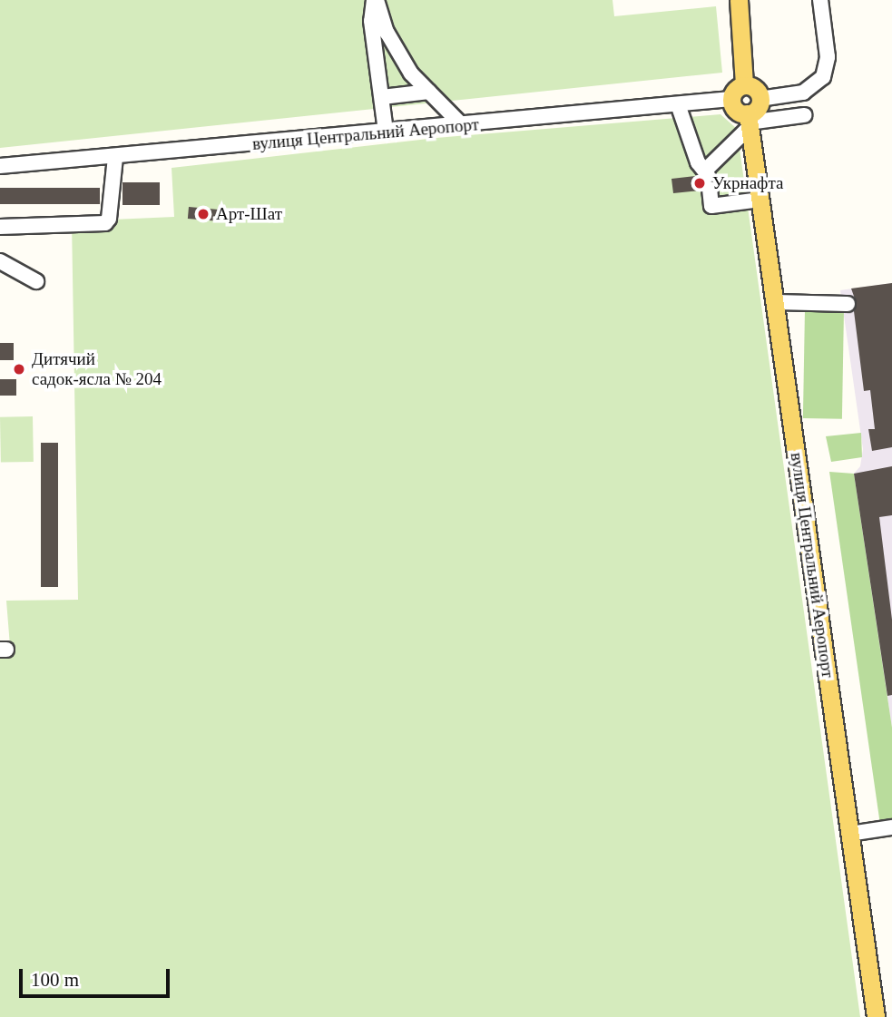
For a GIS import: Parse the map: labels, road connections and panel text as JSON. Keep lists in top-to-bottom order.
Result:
{
  "streets": {
    "main road": ["вулиця Центральний Аеропорт"]
  },
  "places": ["Укрнафта", "Арт-Шат", "Дитячий садок-ясла № 204"],
  "scale_bar": "100 m"
}
